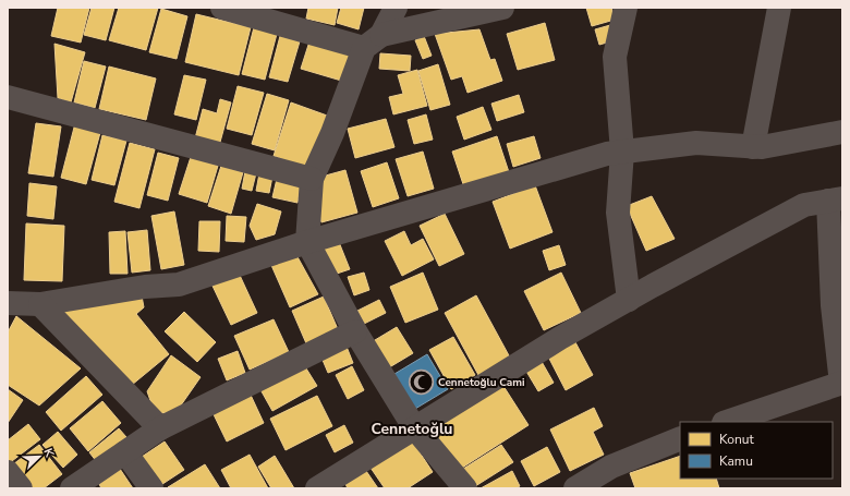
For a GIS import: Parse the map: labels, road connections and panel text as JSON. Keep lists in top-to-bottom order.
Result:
{
  "districts": ["Cennetoğlu"],
  "places": {
    "mosque": ["Cennetoğlu Cami"]
  },
  "legend": ["Konut", "Kamu"],
  "north": "top right"
}
